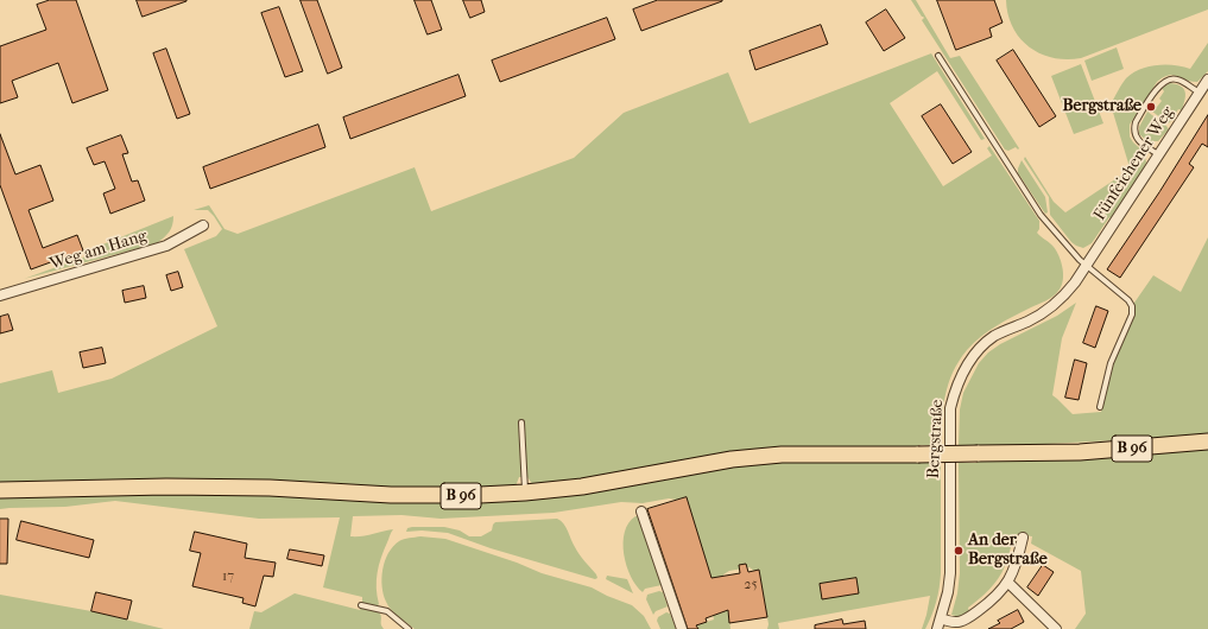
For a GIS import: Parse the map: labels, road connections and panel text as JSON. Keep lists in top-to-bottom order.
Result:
{
  "streets": {
    "main road": ["B 96"],
    "street": ["Fünfeichener Weg", "Weg am Hang", "Bergstraße"]
  },
  "crossings": [
    ["Fünfeichener Weg", "Bergstraße"]
  ],
  "places": ["Bergstraße", "An der Bergstraße"],
  "house_numbers": ["17", "25"]
}
